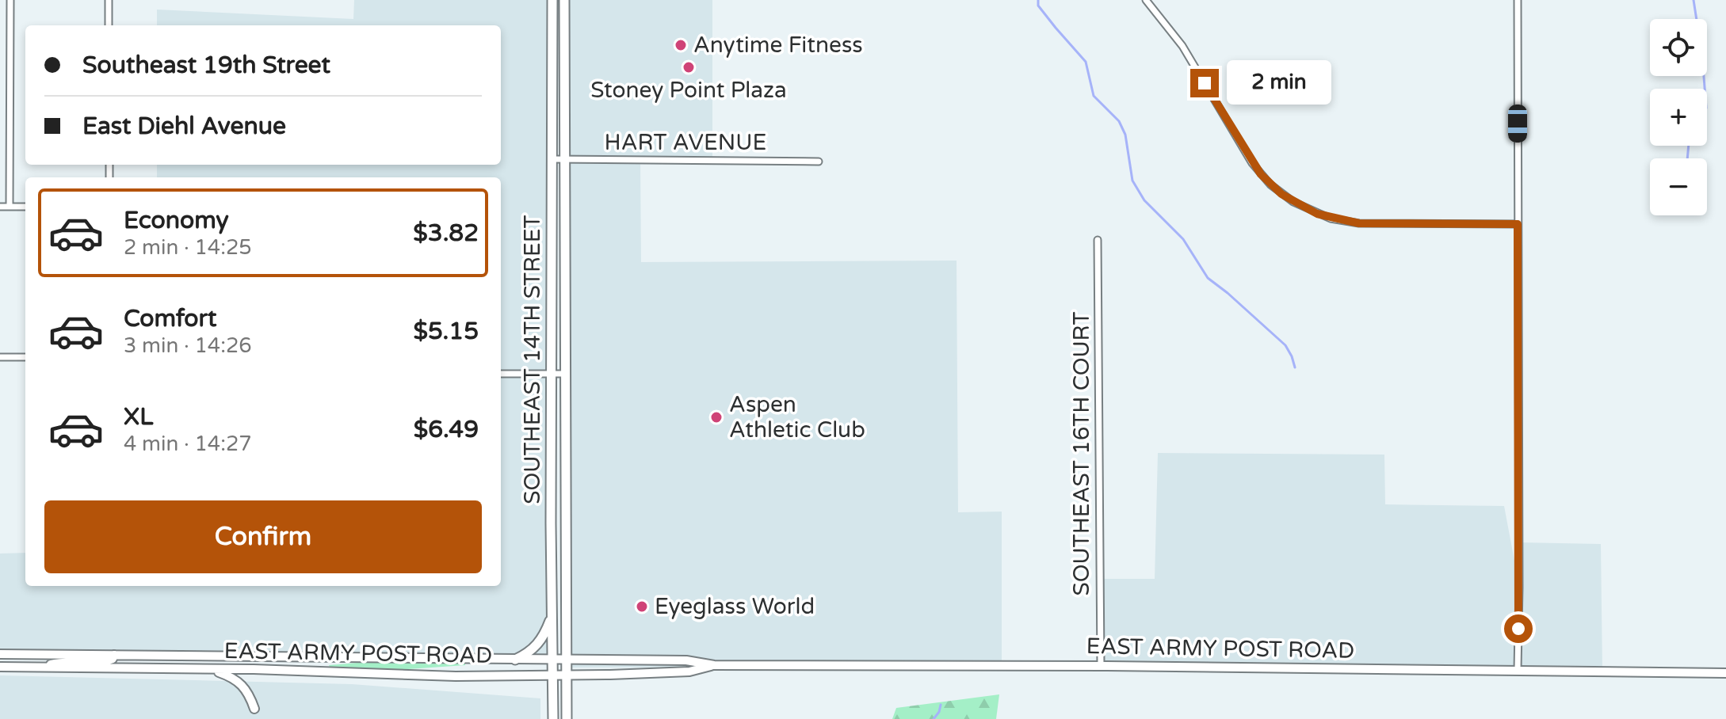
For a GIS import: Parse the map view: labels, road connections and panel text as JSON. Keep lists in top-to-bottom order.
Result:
{
  "streets": {
    "main road": ["SOUTHEAST 14TH STREET", "EAST ARMY POST ROAD"],
    "street": ["HART AVENUE", "SOUTHEAST 16TH COURT"]
  },
  "crossings": [
    ["HART AVENUE", "SOUTHEAST 14TH STREET"],
    ["SOUTHEAST 14TH STREET", "EAST ARMY POST ROAD"],
    ["SOUTHEAST 16TH COURT", "EAST ARMY POST ROAD"]
  ],
  "places": [
    "Anytime Fitness",
    "Stoney Point Plaza",
    "Aspen Athletic Club",
    "Eyeglass World"
  ],
  "page": {
    "map_buttons": ["+", "−"],
    "banner": ["Southeast 19th Street", "East Diehl Avenue"],
    "bubble": "2 min",
    "list": [
      {
        "name": "Economy",
        "note": "2 min · 14:25",
        "value": "$3.82"
      },
      {
        "name": "Comfort",
        "note": "3 min · 14:26",
        "value": "$5.15"
      },
      {
        "name": "XL",
        "note": "4 min · 14:27",
        "value": "$6.49"
      }
    ],
    "buttons": "Confirm"
  }
}
